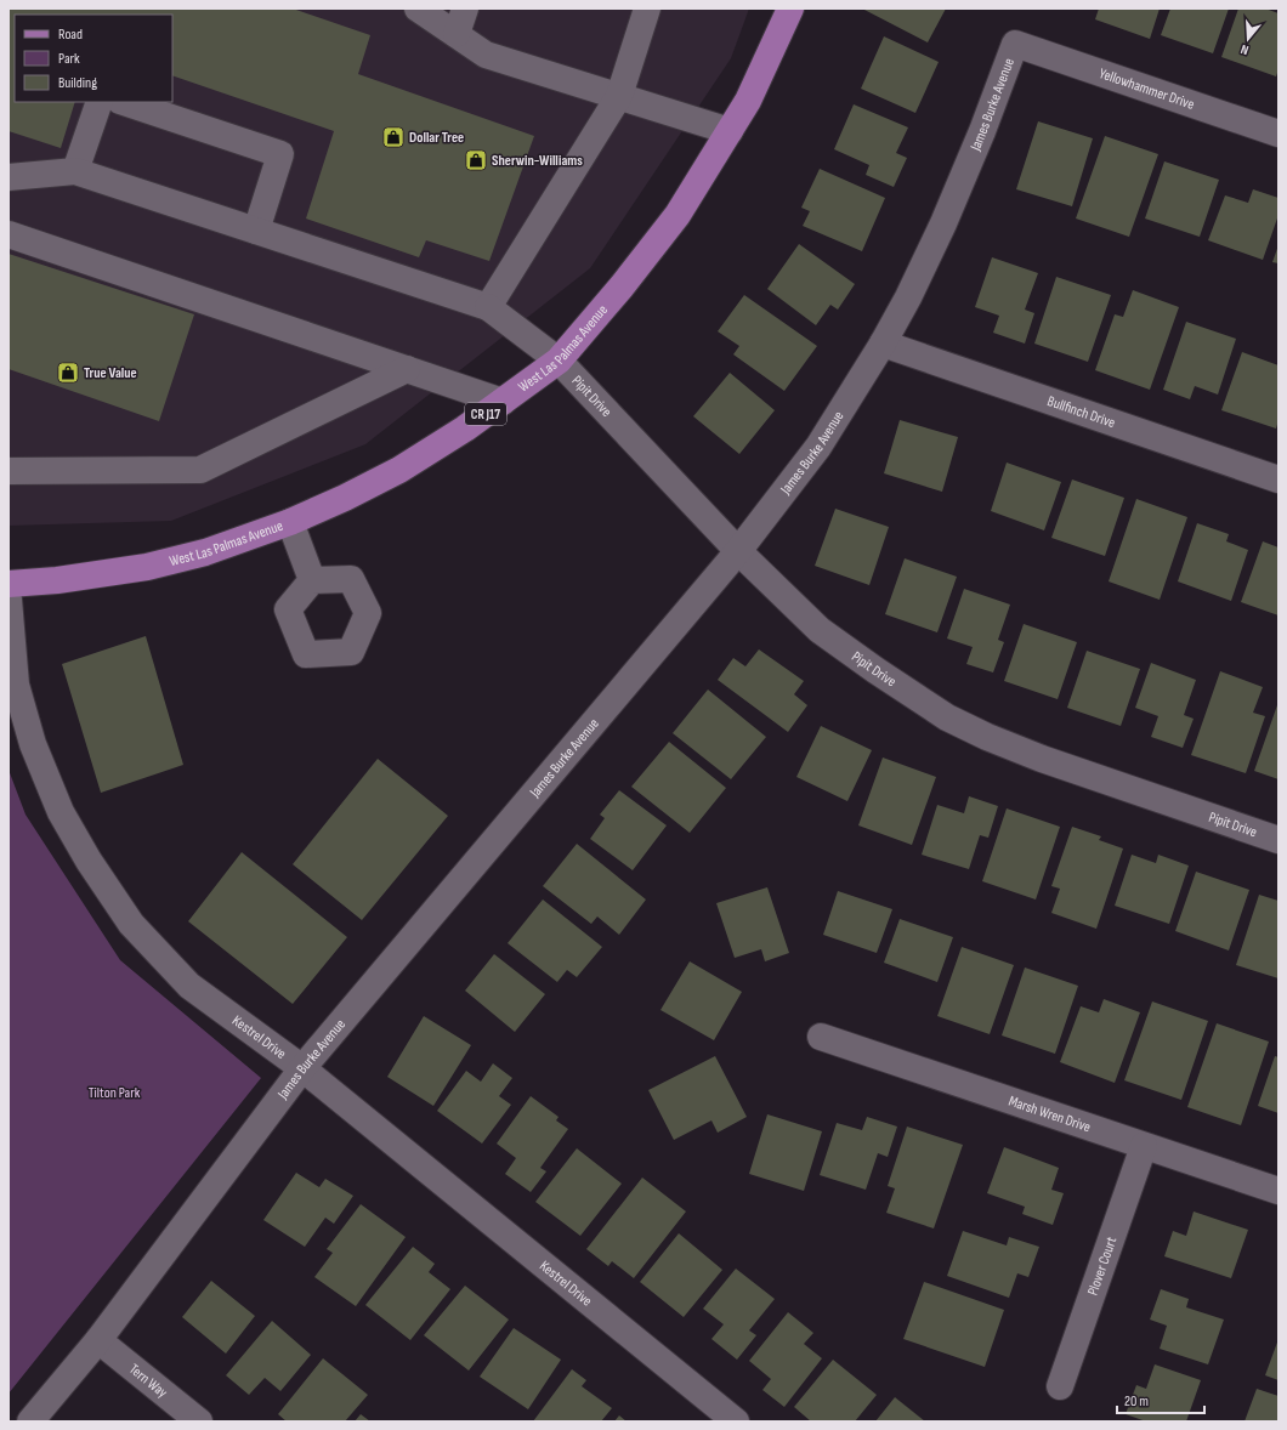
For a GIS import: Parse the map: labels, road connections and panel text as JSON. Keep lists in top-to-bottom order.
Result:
{
  "streets": {
    "main road": ["West Las Palmas Avenue", "CR J17"],
    "street": [
      "Yellowhammer Drive",
      "James Burke Avenue",
      "Pipit Drive",
      "Bullfinch Drive",
      "Kestrel Drive",
      "Marsh Wren Drive",
      "Plover Court",
      "Tern Way"
    ]
  },
  "crossings": [
    ["Yellowhammer Drive", "James Burke Avenue"],
    ["James Burke Avenue", "Pipit Drive"],
    ["James Burke Avenue", "Bullfinch Drive"],
    ["James Burke Avenue", "Kestrel Drive"],
    ["James Burke Avenue", "Tern Way"],
    ["West Las Palmas Avenue", "Pipit Drive"],
    ["Marsh Wren Drive", "Plover Court"]
  ],
  "parks": ["Tilton Park"],
  "places": {
    "shop": ["Dollar Tree", "Sherwin-Williams", "True Value"]
  },
  "legend": ["Road", "Park", "Building"],
  "scale_bar": "20 m",
  "north": "bottom"
}
